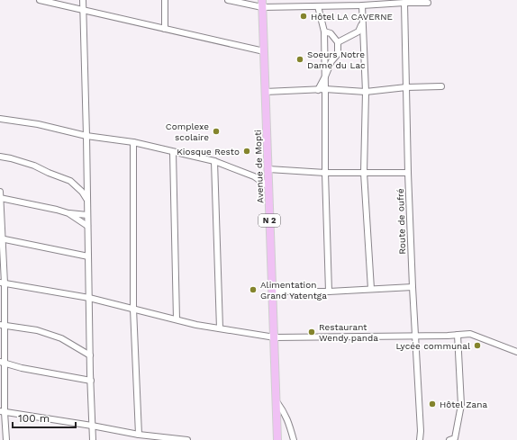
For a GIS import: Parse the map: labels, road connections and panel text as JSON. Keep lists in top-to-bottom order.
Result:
{
  "streets": {
    "main road": ["Avenue de Mopti", "N 2"],
    "street": ["Route de oufré"]
  },
  "places": [
    "Hôtel LA CAVERNE",
    "Soeurs Notre Dame du Lac",
    "Complexe scolaire",
    "Kiosque Resto",
    "Alimentation Grand Yatentga",
    "Restaurant Wendy panda",
    "Lycée communal",
    "Hôtel Zana"
  ],
  "scale_bar": "100 m"
}
